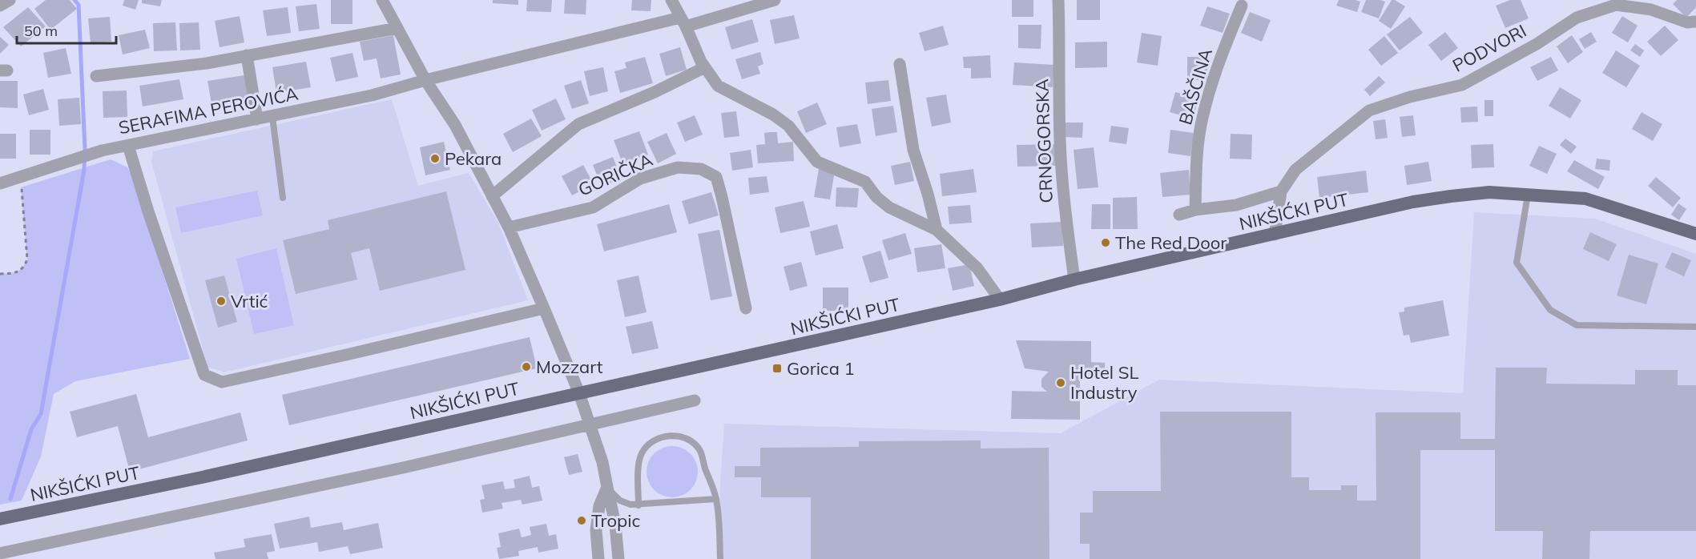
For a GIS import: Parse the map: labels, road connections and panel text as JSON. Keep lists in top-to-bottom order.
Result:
{
  "streets": {
    "main road": ["NIKŠIĆKI PUT"],
    "street": [
      "PODVORI",
      "BAŠČINA",
      "SERAFIMA PEROVIĆA",
      "CRNOGORSKA",
      "GORIČKA"
    ]
  },
  "crossings": [
    ["PODVORI", "NIKŠIĆKI PUT"],
    ["CRNOGORSKA", "NIKŠIĆKI PUT"]
  ],
  "places": {
    "other": [
      "Pekara",
      "The Red Door",
      "Vrtić",
      "Mozzart",
      "Hotel SL Industry",
      "Tropic"
    ],
    "transit": ["Gorica 1"]
  },
  "scale_bar": "50 m"
}
